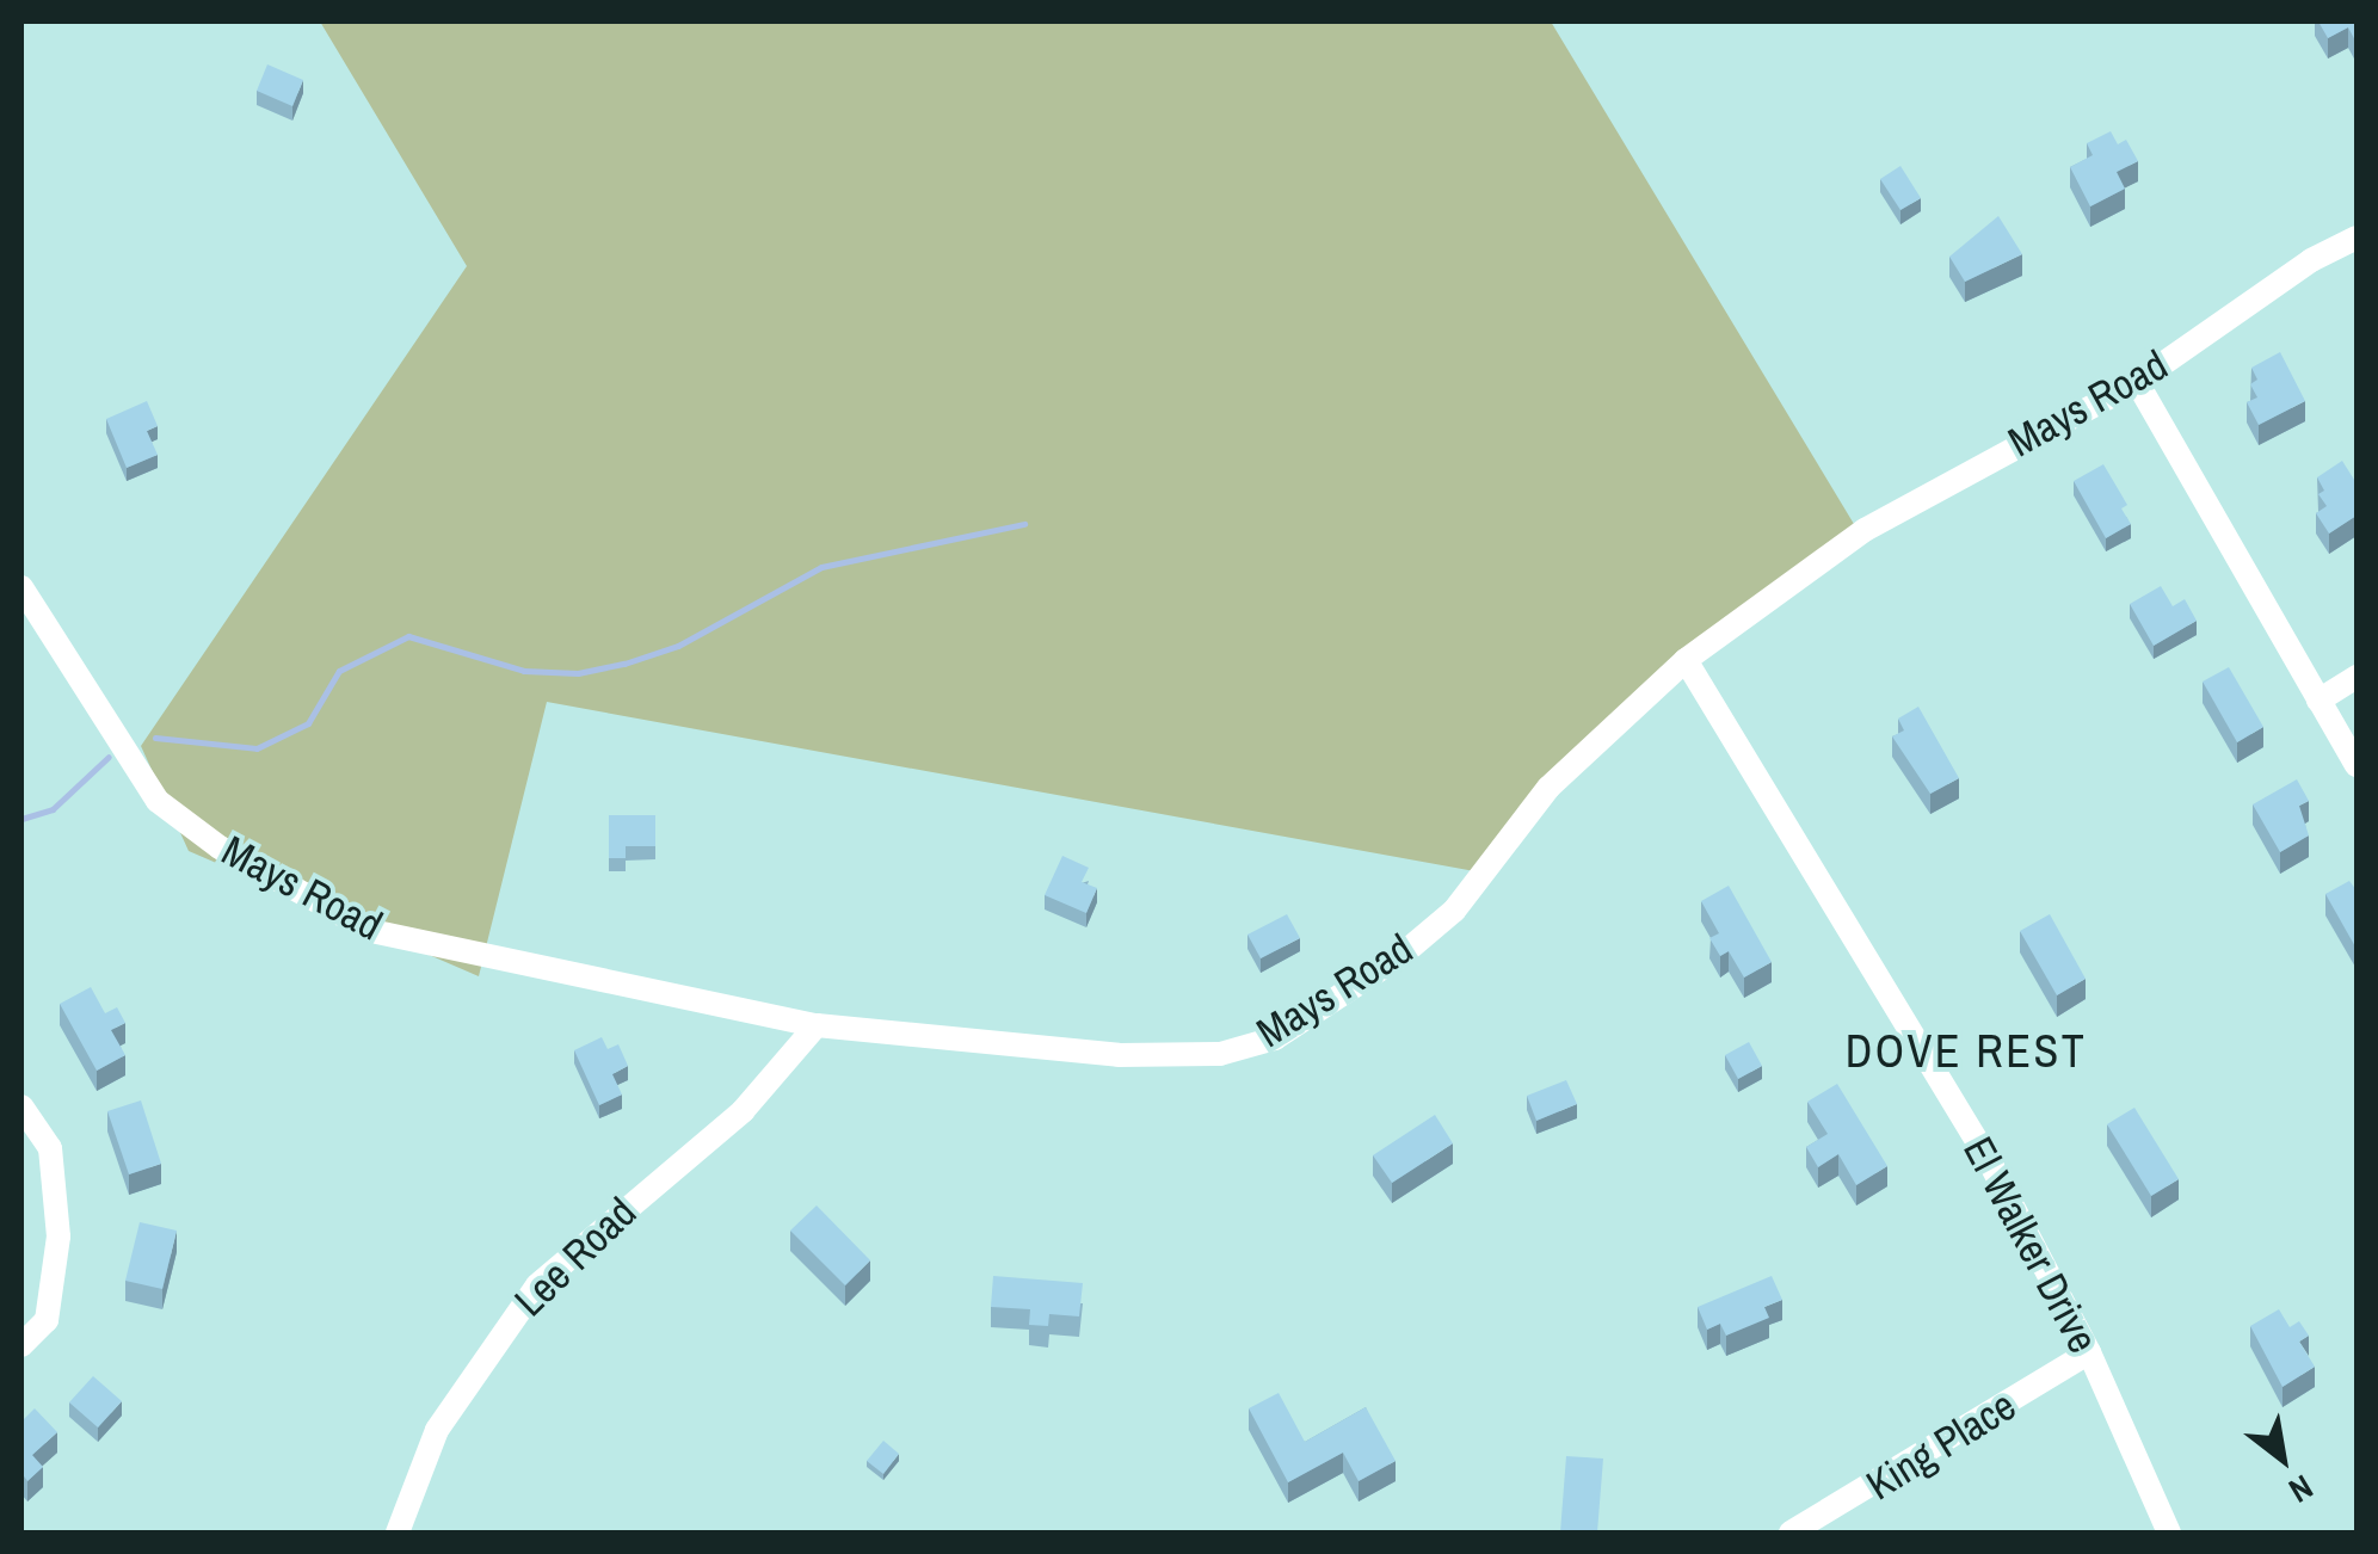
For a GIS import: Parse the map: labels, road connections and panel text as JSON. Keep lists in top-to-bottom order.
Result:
{
  "streets": {
    "street": [
      "Mays Road",
      "El Walker Drive",
      "Lee Road",
      "King Place"
    ]
  },
  "crossings": [
    ["Mays Road", "El Walker Drive"],
    ["Mays Road", "Lee Road"],
    ["El Walker Drive", "King Place"]
  ],
  "districts": ["DOVE REST"],
  "north": "bottom right"
}
